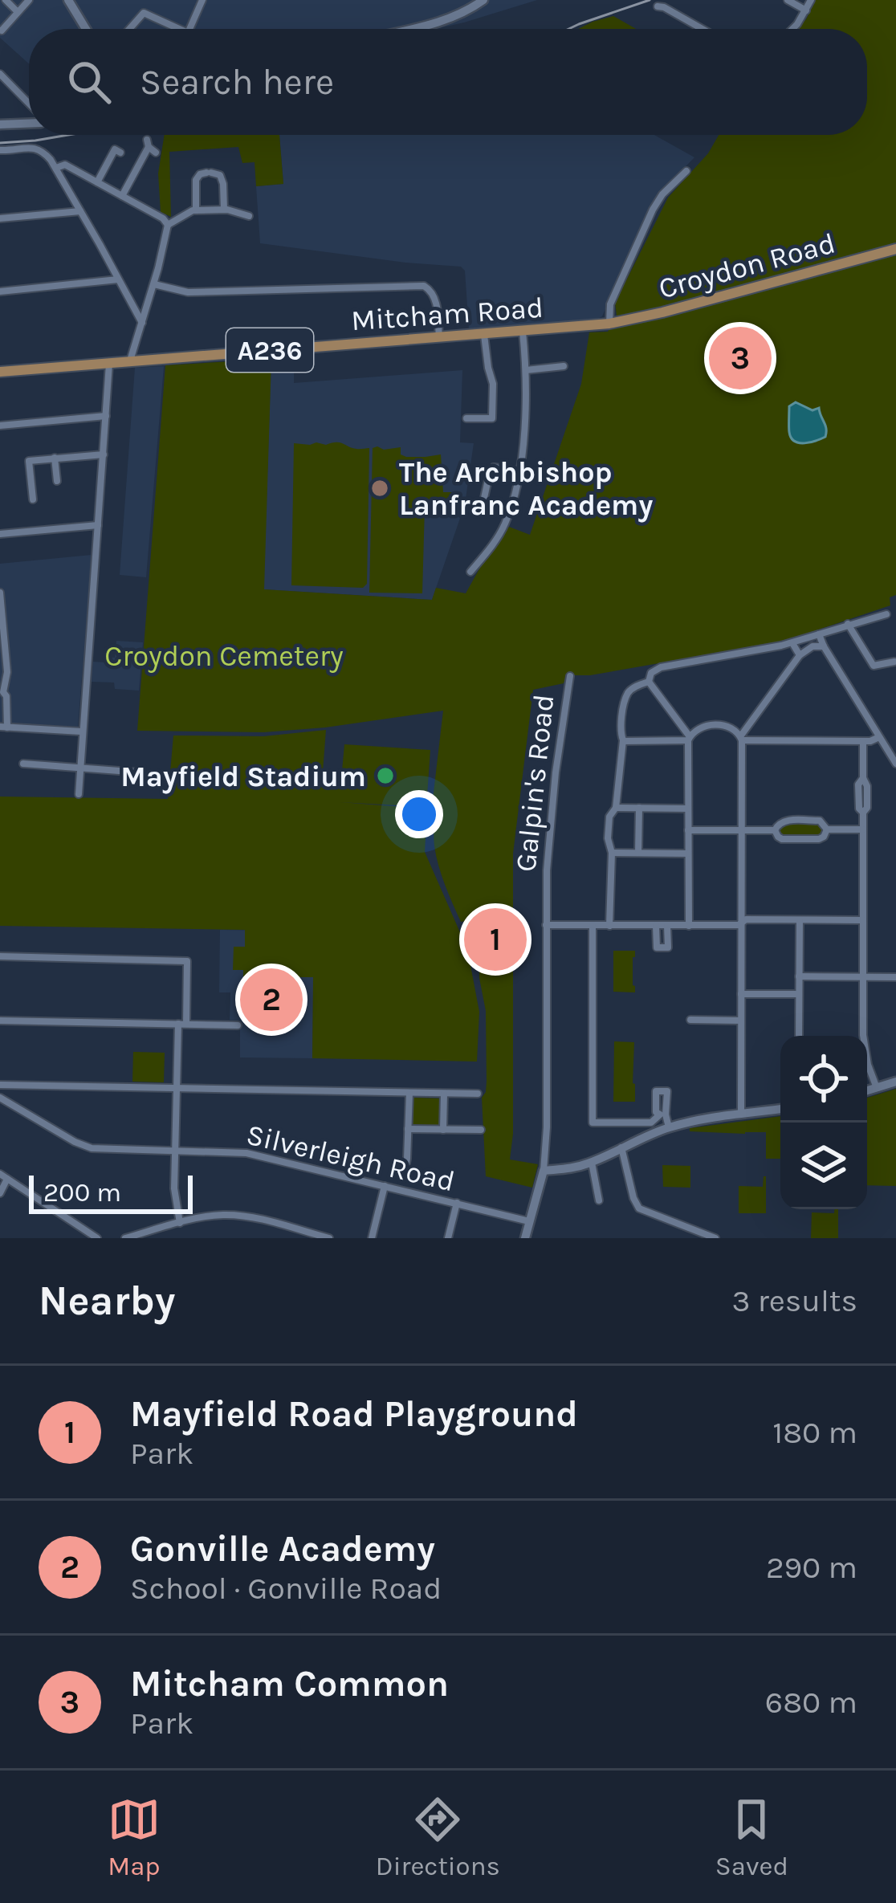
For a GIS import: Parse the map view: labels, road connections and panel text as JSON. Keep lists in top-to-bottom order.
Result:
{
  "streets": {
    "main road": ["Croydon Road", "Mitcham Road", "A236"],
    "street": ["Galpin's Road", "Silverleigh Road"]
  },
  "crossings": [
    ["Croydon Road", "Mitcham Road"],
    ["Galpin's Road", "Silverleigh Road"]
  ],
  "parks": ["Croydon Cemetery"],
  "places": ["The Archbishop Lanfranc Academy", "Mayfield Stadium"],
  "scale_bar": "200 m",
  "page": {
    "search": "Search here",
    "pins": ["3", "1", "2"],
    "scale": "200 m",
    "heading": ["Nearby", "3 results"],
    "list": [
      {
        "mark": "1",
        "name": "Mayfield Road Playground",
        "note": "Park",
        "value": "180 m"
      },
      {
        "mark": "2",
        "name": "Gonville Academy",
        "note": "School · Gonville Road",
        "value": "290 m"
      },
      {
        "mark": "3",
        "name": "Mitcham Common",
        "note": "Park",
        "value": "680 m"
      }
    ],
    "nav": ["Map", "Directions", "Saved"]
  }
}
